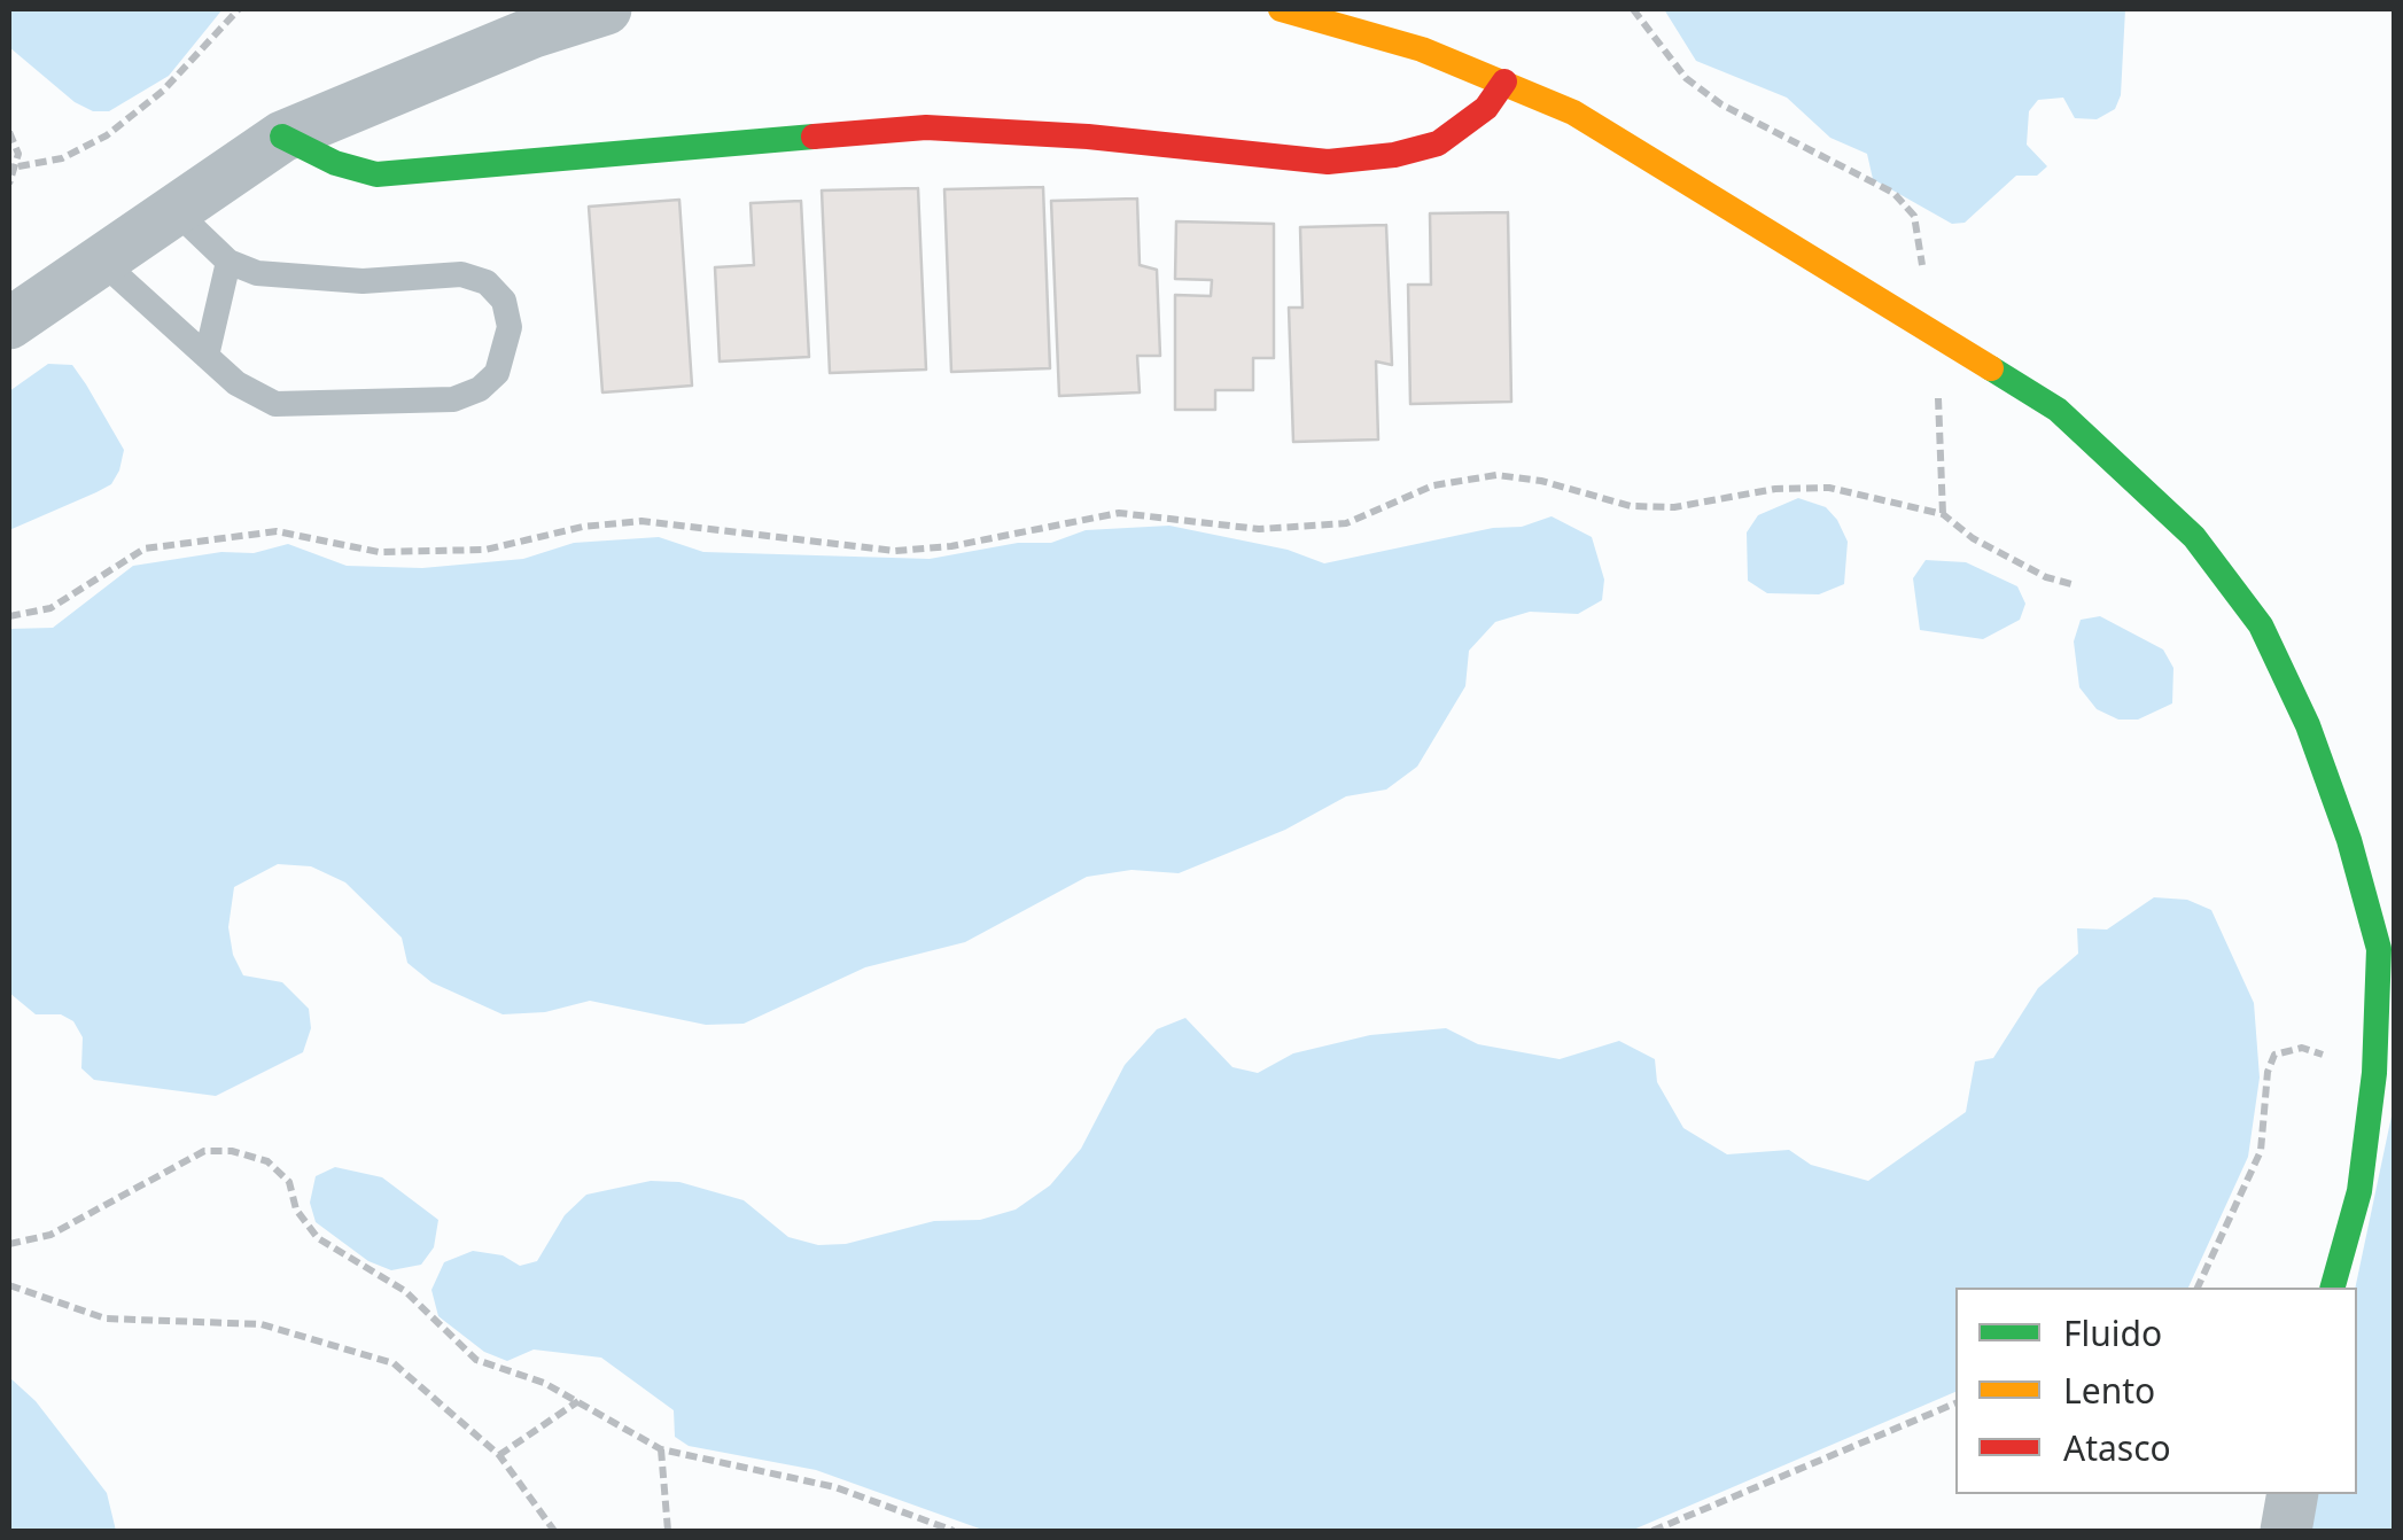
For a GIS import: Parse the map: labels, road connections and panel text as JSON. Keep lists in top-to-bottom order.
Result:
{
  "legend": ["Fluido", "Lento", "Atasco"]
}
